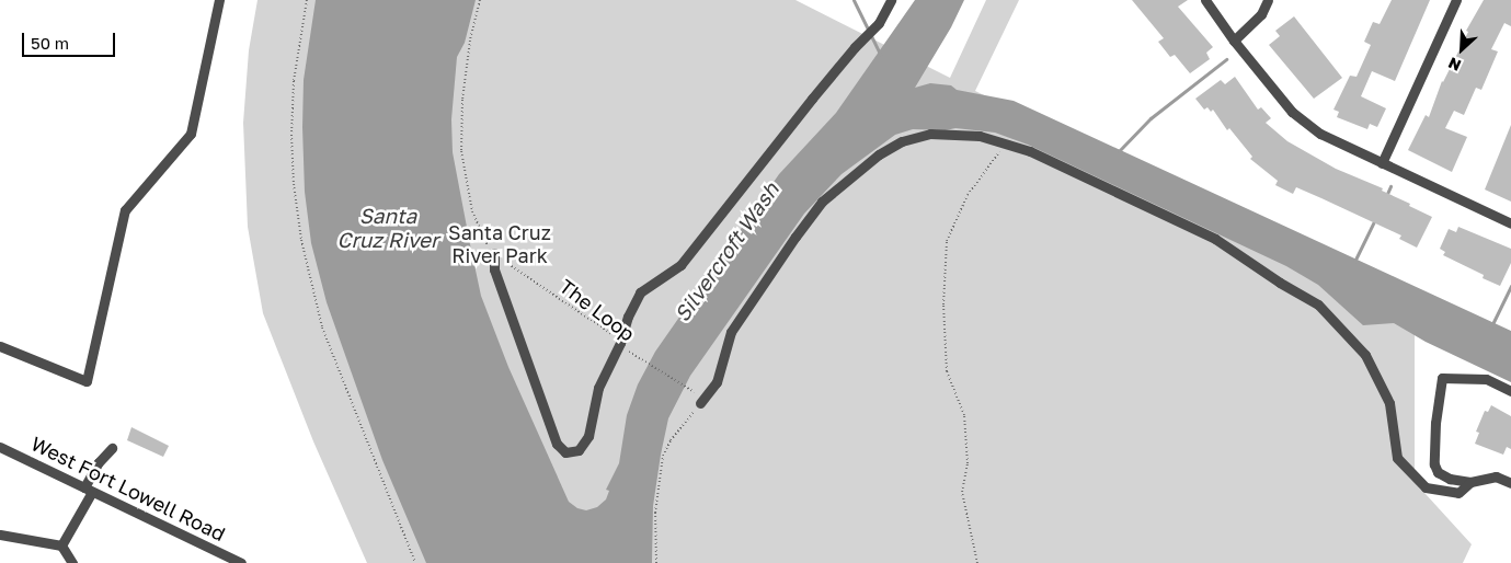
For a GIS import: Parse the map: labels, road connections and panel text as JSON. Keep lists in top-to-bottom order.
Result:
{
  "streets": {
    "street": ["West Fort Lowell Road"],
    "path": ["The Loop"]
  },
  "water": ["Santa Cruz River", "Silvercroft Wash"],
  "parks": ["Santa Cruz River Park"],
  "scale_bar": "50 m",
  "north": "bottom left"
}
